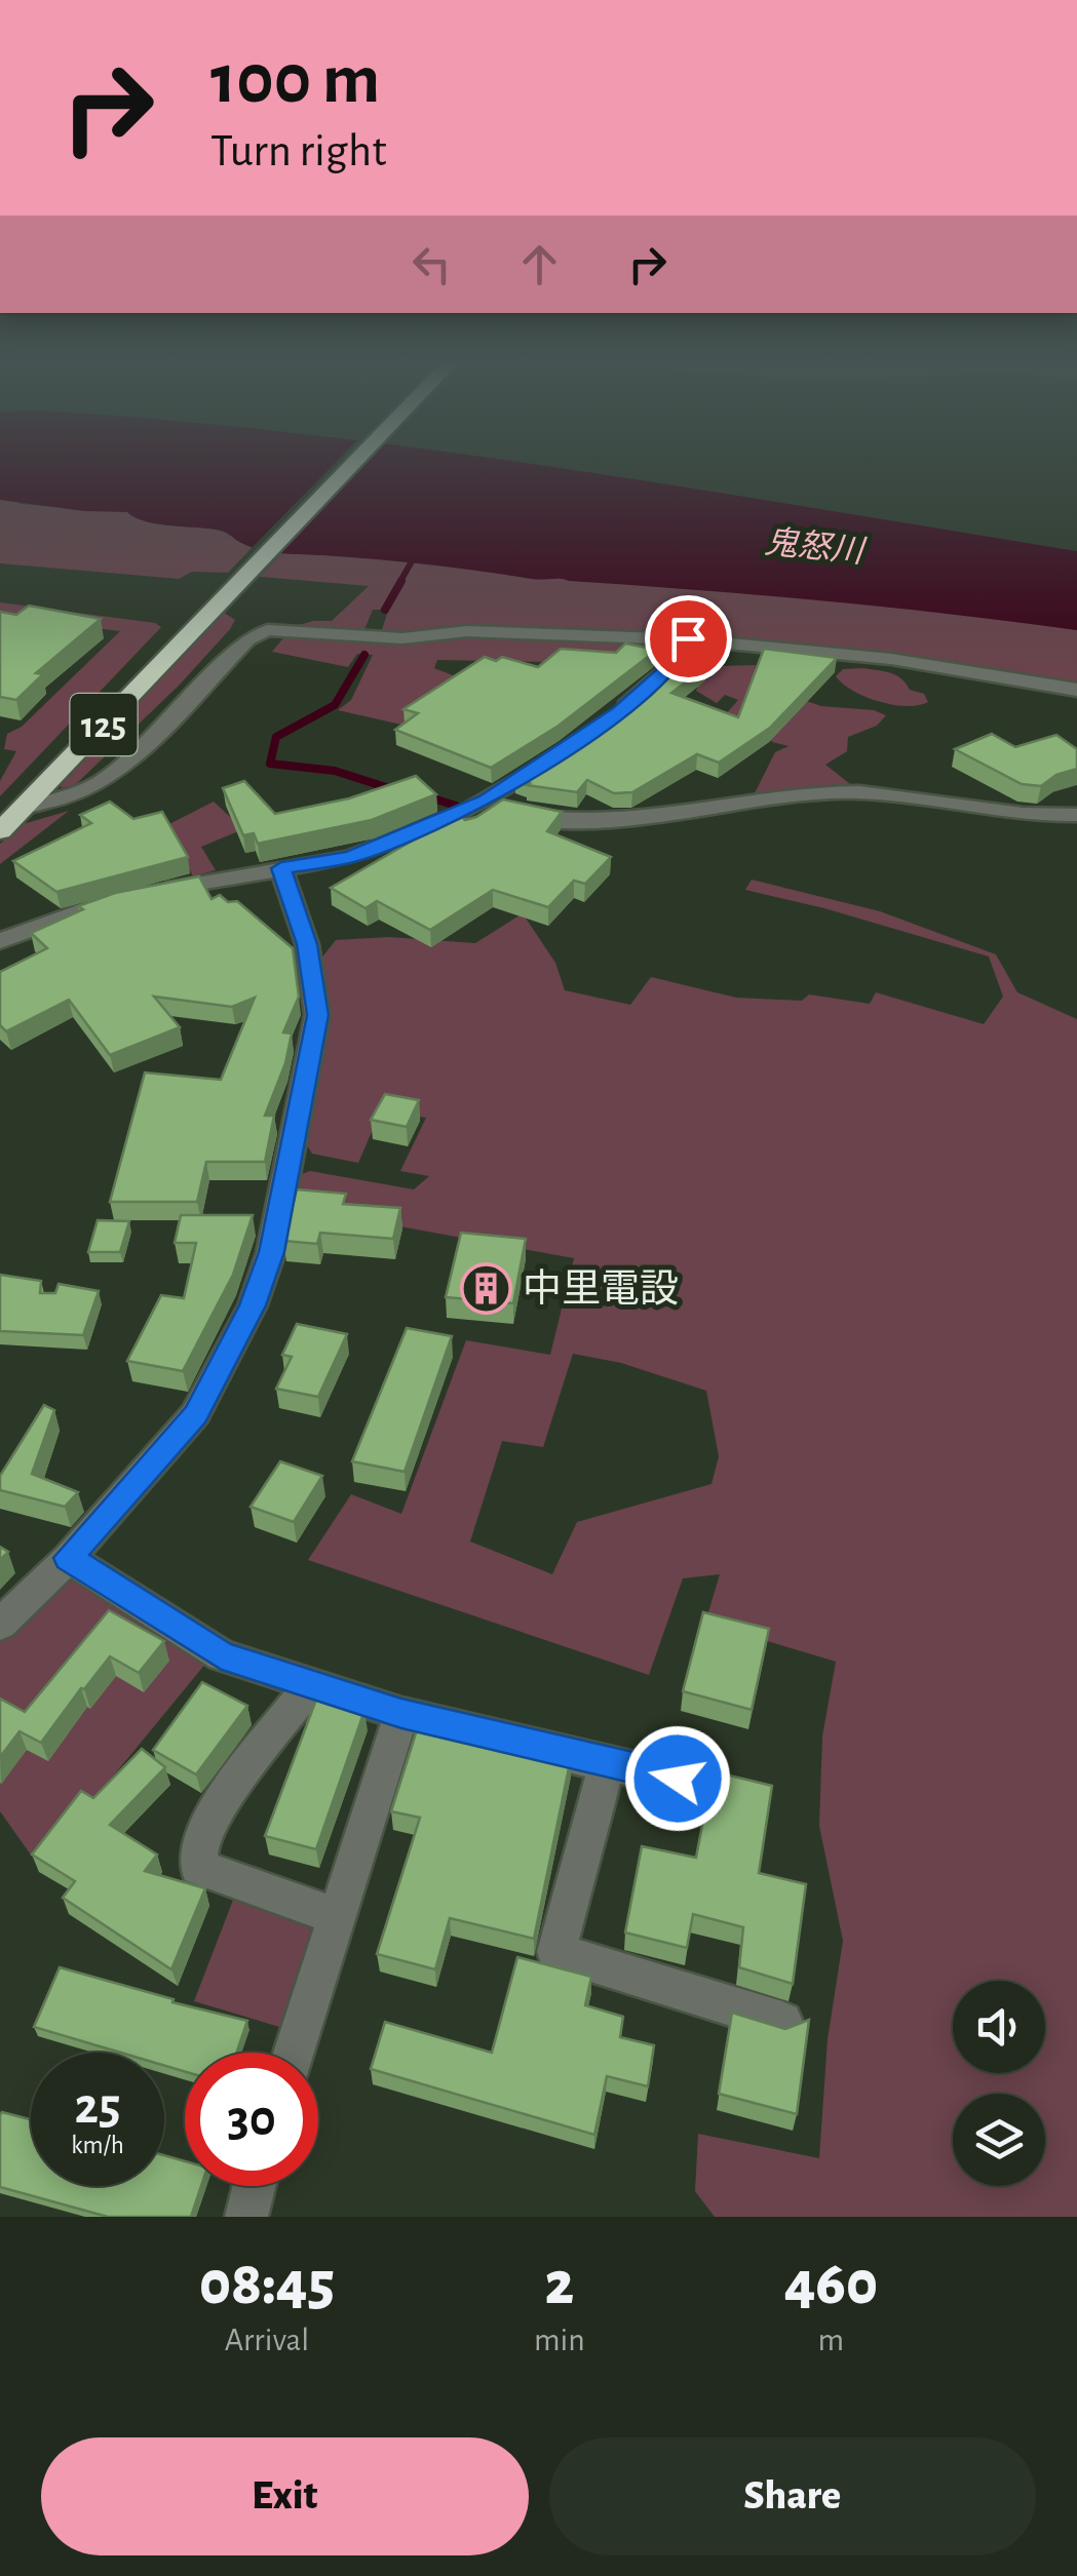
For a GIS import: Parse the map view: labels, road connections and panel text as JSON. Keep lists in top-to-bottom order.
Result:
{
  "streets": {
    "highway": ["125"]
  },
  "water": ["鬼怒川"],
  "places": {
    "building": ["中里電設"]
  },
  "page": {
    "turn": ["100 m", "Turn right"],
    "speed": "25 km/h",
    "limit": "30",
    "eta": [
      "08:45",
      "Arrival",
      "2",
      "min",
      "460",
      "m"
    ],
    "buttons": ["Exit", "Share"]
  }
}
